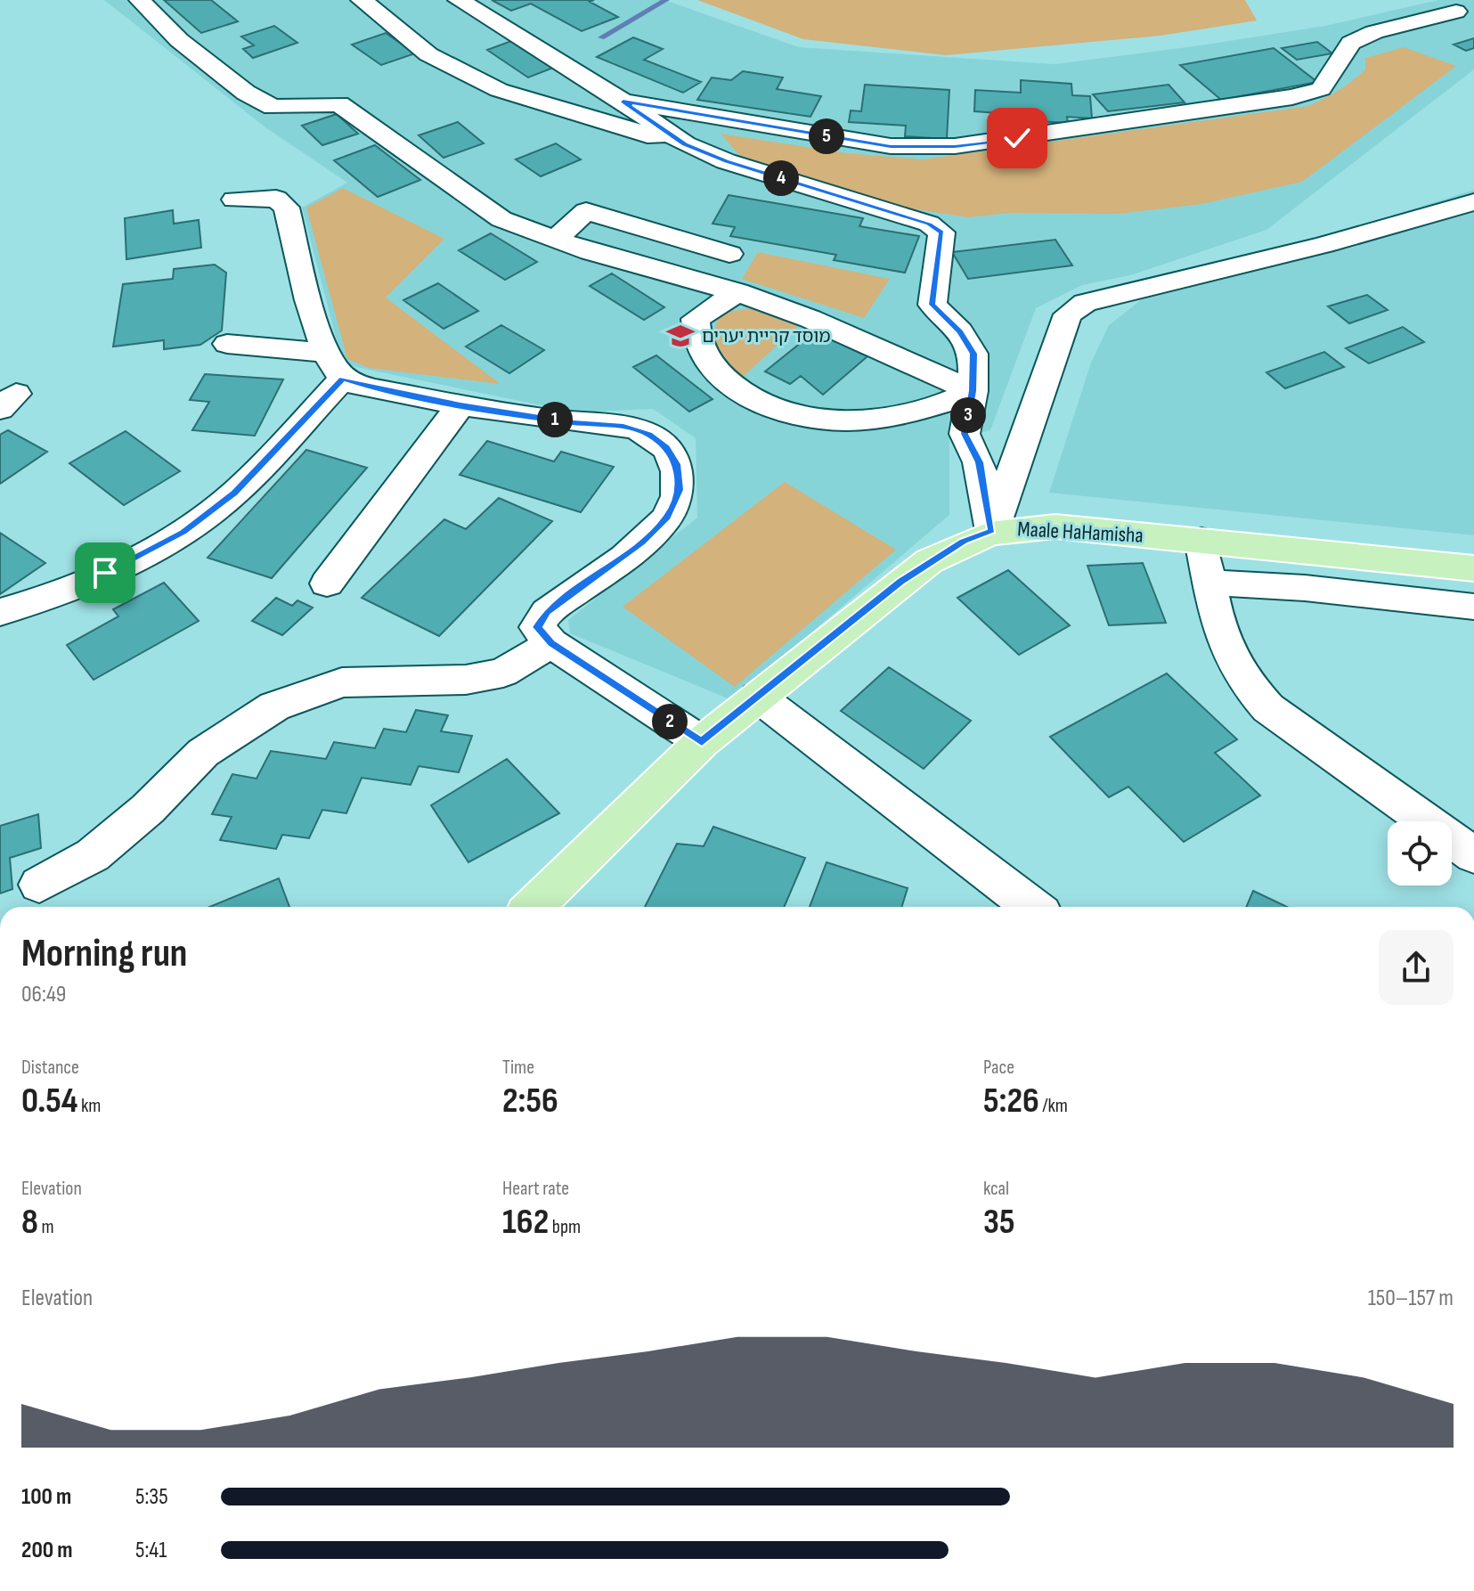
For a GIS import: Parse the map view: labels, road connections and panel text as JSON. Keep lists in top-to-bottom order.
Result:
{
  "streets": {
    "main road": ["Maale HaHamisha"]
  },
  "places": {
    "school or university": ["מוסד קריית יערים"]
  },
  "page": {
    "pins": [
      "5",
      "4",
      "3",
      "1",
      "2"
    ],
    "heading": ["Morning run", "06:49"],
    "stats": [
      ["Distance", "0.54 km"],
      ["Time", "2:56"],
      ["Pace", "5:26 /km"],
      ["Elevation", "8 m"],
      ["Heart rate", "162 bpm"],
      ["kcal", "35"]
    ],
    "chart": ["Elevation", "150–157 m"],
    "list": [
      {
        "name": "100 m",
        "note": "5:35"
      },
      {
        "name": "200 m",
        "note": "5:41"
      }
    ]
  }
}
